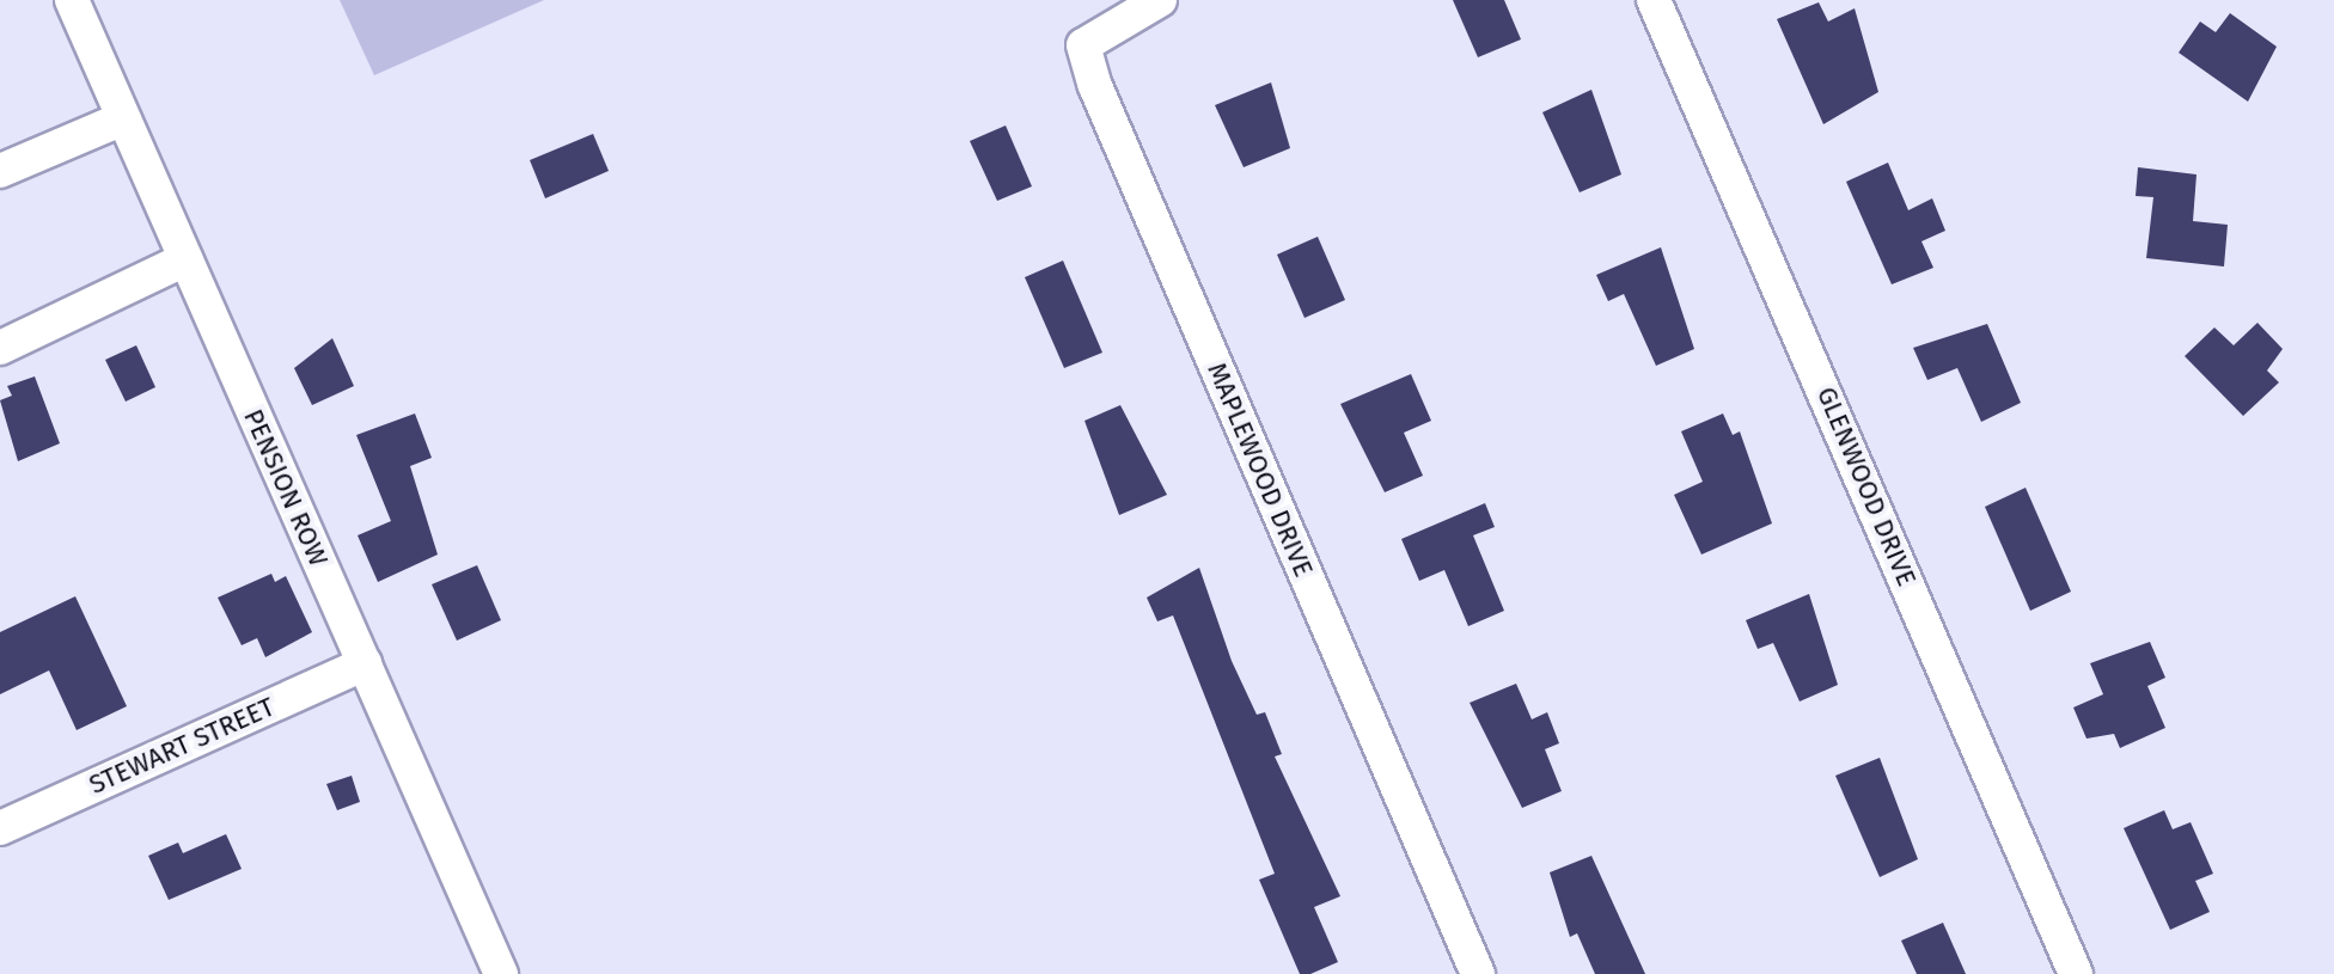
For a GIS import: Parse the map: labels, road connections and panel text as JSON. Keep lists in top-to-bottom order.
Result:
{
  "streets": {
    "street": [
      "MAPLEWOOD DRIVE",
      "GLENWOOD DRIVE",
      "PENSION ROW",
      "STEWART STREET"
    ]
  },
  "crossings": [
    ["PENSION ROW", "STEWART STREET"]
  ]
}
